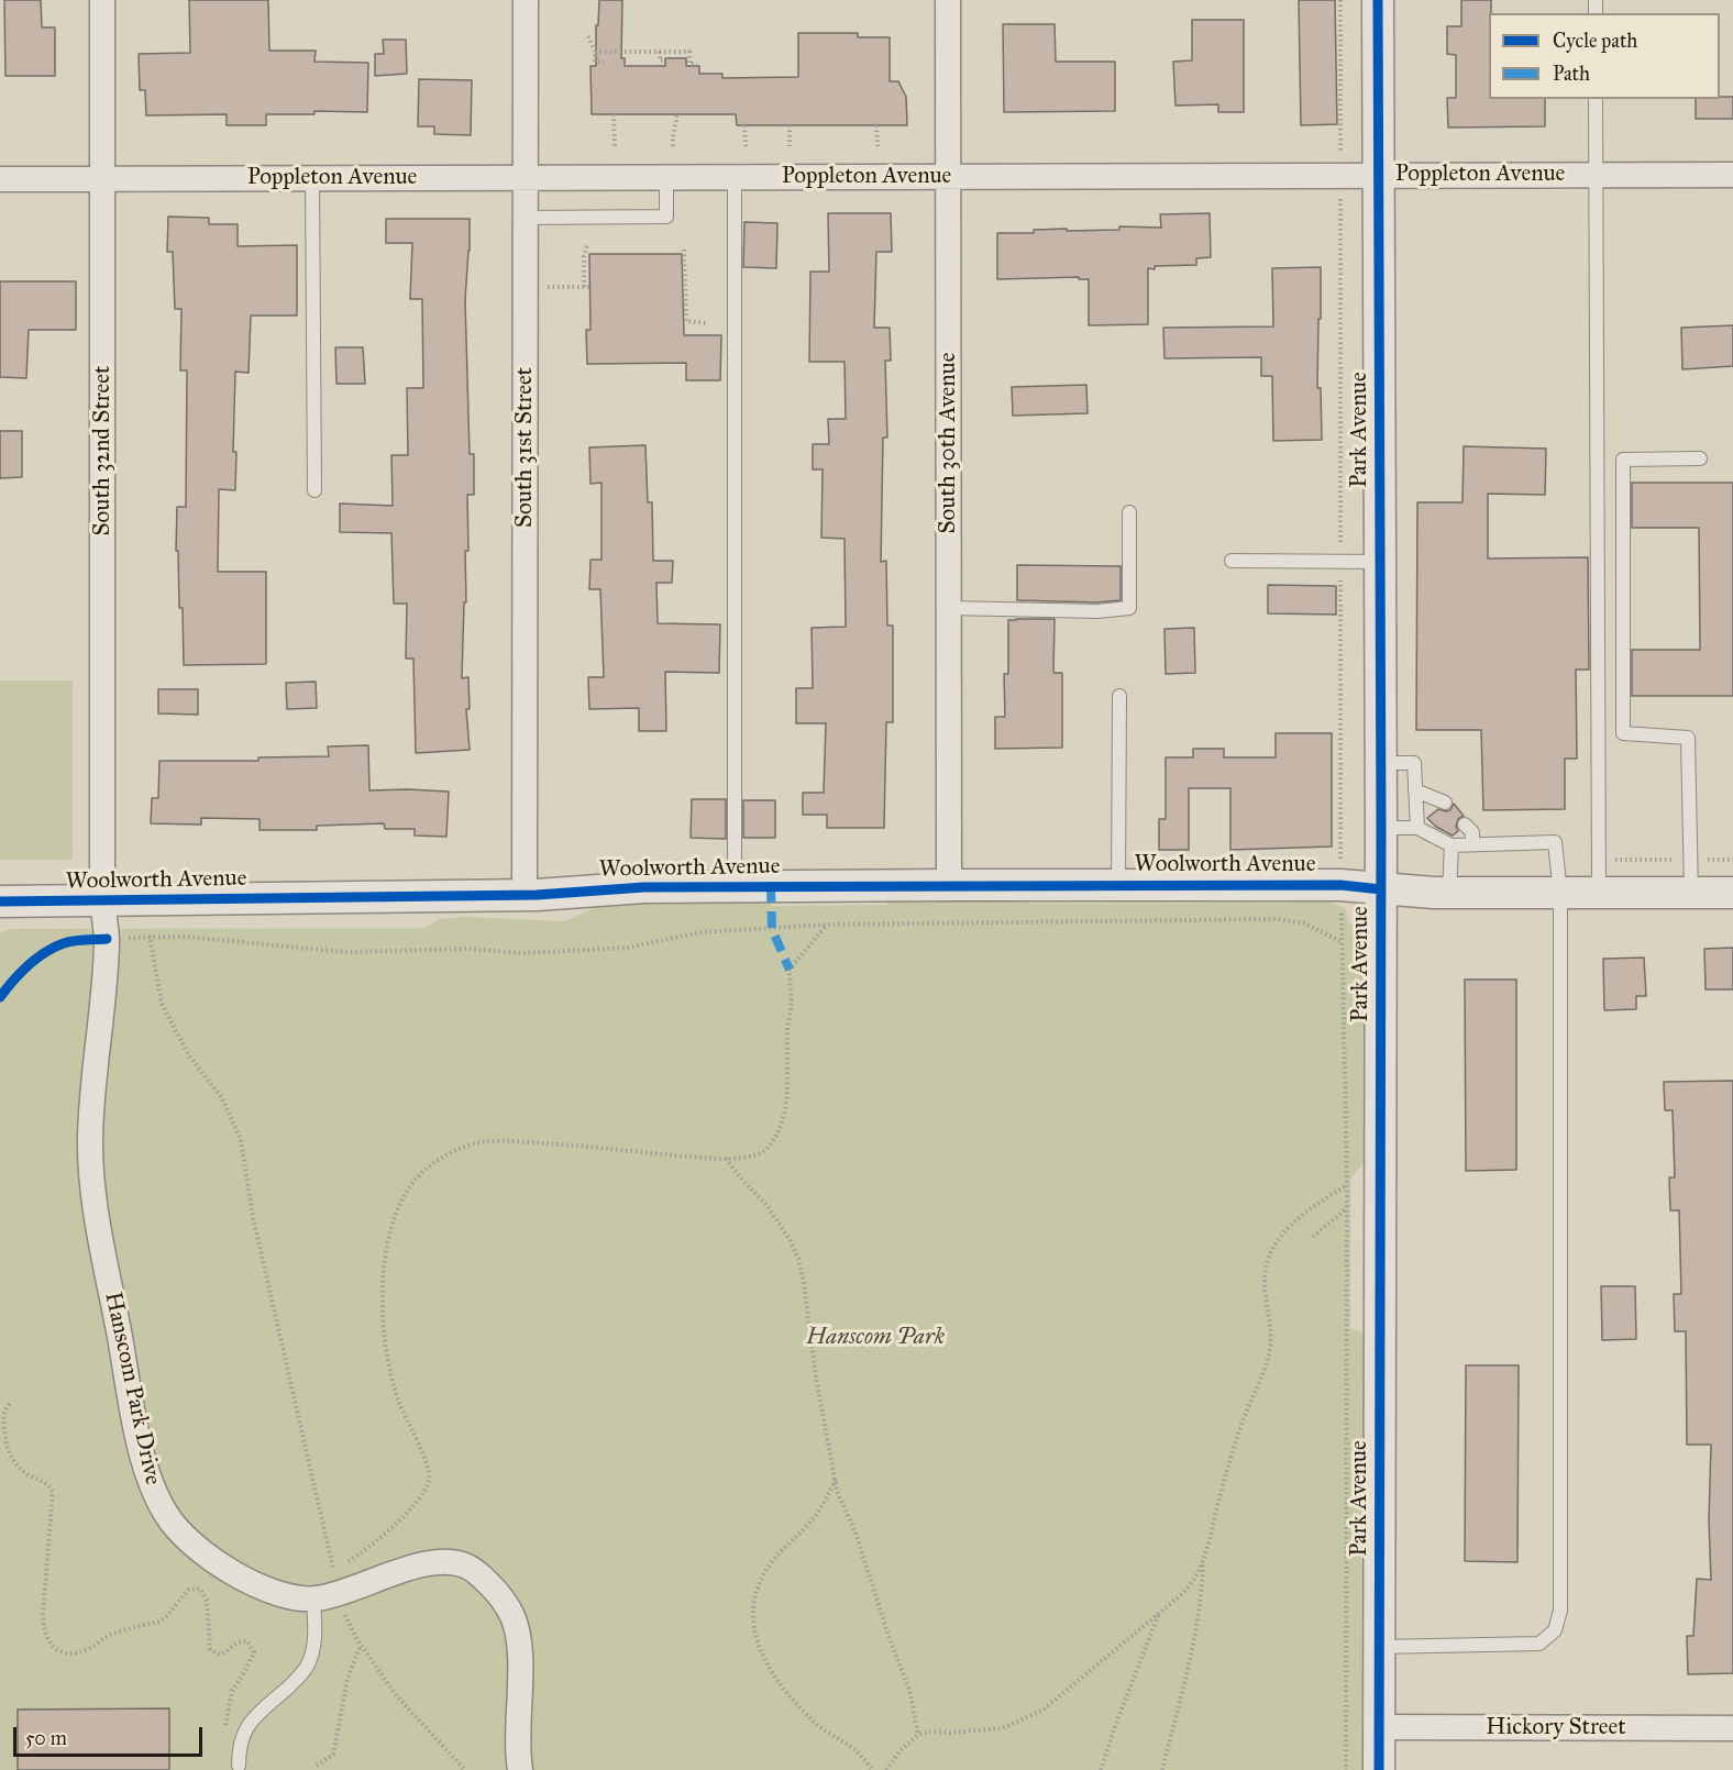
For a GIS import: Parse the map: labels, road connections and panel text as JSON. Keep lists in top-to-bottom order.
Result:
{
  "streets": {
    "street": [
      "Poppleton Avenue",
      "Park Avenue",
      "South 30th Avenue",
      "South 31st Street",
      "South 32nd Street",
      "Woolworth Avenue",
      "Hanscom Park Drive",
      "Hickory Street"
    ]
  },
  "crossings": [
    ["Poppleton Avenue", "Park Avenue"],
    ["Poppleton Avenue", "South 30th Avenue"],
    ["Poppleton Avenue", "South 31st Street"],
    ["Poppleton Avenue", "South 32nd Street"],
    ["Park Avenue", "Woolworth Avenue"],
    ["Park Avenue", "Hickory Street"],
    ["South 30th Avenue", "Woolworth Avenue"],
    ["South 31st Street", "Woolworth Avenue"],
    ["South 32nd Street", "Woolworth Avenue"],
    ["South 32nd Street", "Hanscom Park Drive"],
    ["Woolworth Avenue", "Hanscom Park Drive"]
  ],
  "parks": ["Hanscom Park"],
  "legend": ["Cycle path", "Path"],
  "scale_bar": "50 m"
}
